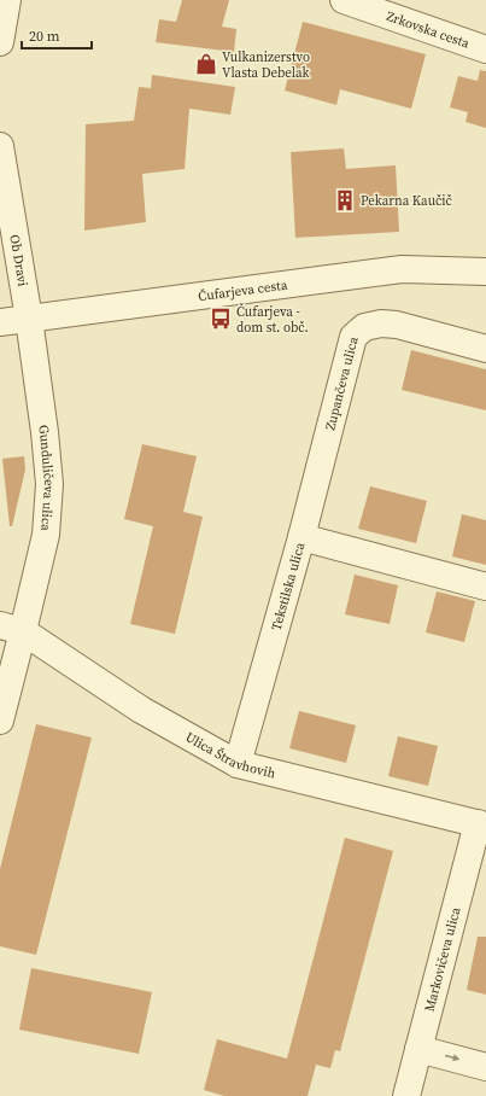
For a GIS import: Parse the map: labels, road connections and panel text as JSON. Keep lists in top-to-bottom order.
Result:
{
  "streets": {
    "street": [
      "Zrkovska cesta",
      "Ob Dravi",
      "Čufarjeva cesta",
      "Zupančeva ulica",
      "Gunduličeva ulica",
      "Tekstilska ulica",
      "Ulica Štravhovih",
      "Markovičeva ulica"
    ]
  },
  "crossings": [
    ["Ob Dravi", "Čufarjeva cesta"],
    ["Ob Dravi", "Gunduličeva ulica"],
    ["Čufarjeva cesta", "Gunduličeva ulica"],
    ["Zupančeva ulica", "Tekstilska ulica"],
    ["Gunduličeva ulica", "Ulica Štravhovih"],
    ["Tekstilska ulica", "Ulica Štravhovih"],
    ["Ulica Štravhovih", "Markovičeva ulica"]
  ],
  "places": {
    "shop": ["Vulkanizerstvo Vlasta Debelak"],
    "building": ["Pekarna Kaučič"],
    "bus stop": ["Čufarjeva - dom st. obč."]
  },
  "scale_bar": "20 m"
}
